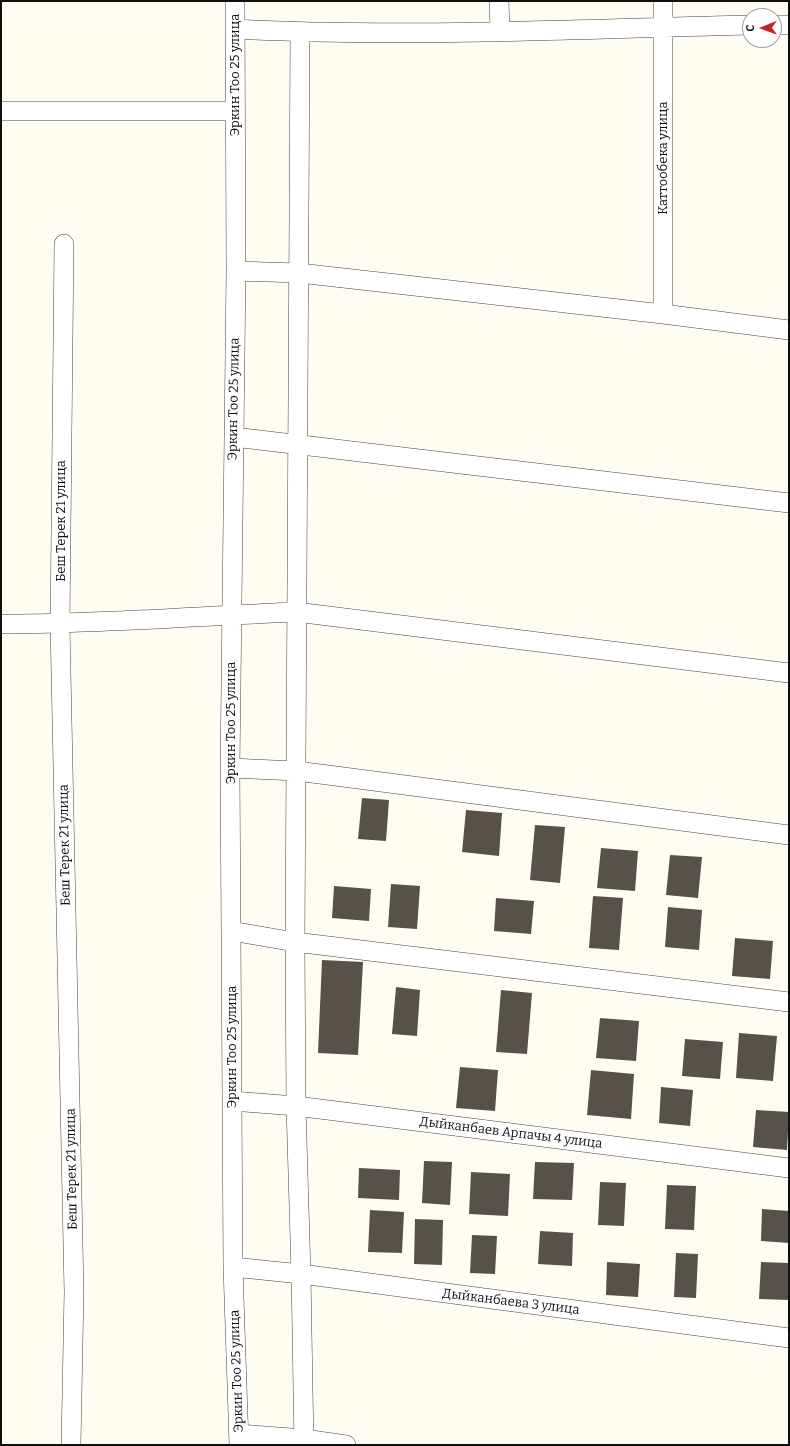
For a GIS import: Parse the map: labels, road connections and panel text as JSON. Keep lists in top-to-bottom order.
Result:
{
  "streets": {
    "street": [
      "Эркин Тоо 25 улица",
      "Каттообека улица",
      "Беш Терек 21 улица",
      "Дыйканбаев Арпачы 4 улица",
      "Дыйканбаева 3 улица"
    ]
  },
  "crossings": [
    ["Эркин Тоо 25 улица", "Дыйканбаев Арпачы 4 улица"],
    ["Эркин Тоо 25 улица", "Дыйканбаева 3 улица"]
  ],
  "north": "left"
}
